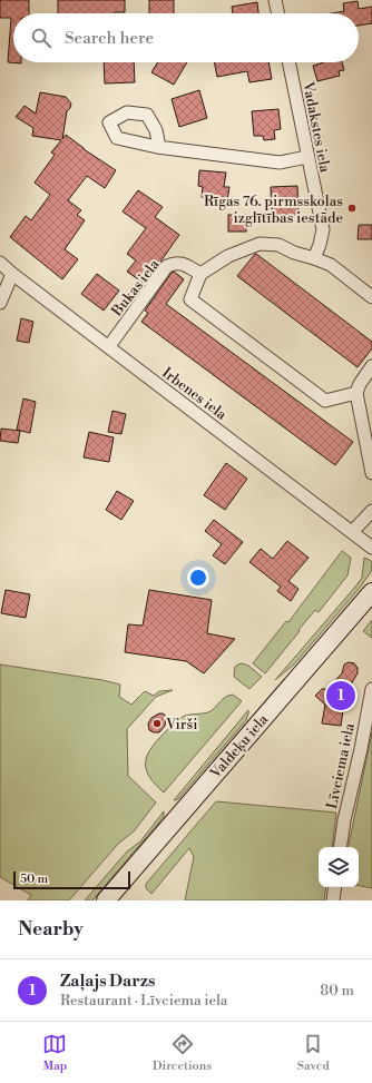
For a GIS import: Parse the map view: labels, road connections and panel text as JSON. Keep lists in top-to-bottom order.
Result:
{
  "streets": {
    "street": [
      "Vadakstes iela",
      "Bukas iela",
      "Irbenes iela",
      "Valdeķu iela",
      "Līvciema iela"
    ]
  },
  "crossings": [
    ["Bukas iela", "Irbenes iela"]
  ],
  "places": ["Rīgas 76. pirmsskolas izglītības iestāde", "Virši"],
  "scale_bar": "50 m",
  "page": {
    "search": "Search here",
    "pins": "1",
    "scale": "50 m",
    "heading": "Nearby",
    "list": [
      {
        "mark": "1",
        "name": "Zaļajs Darzs",
        "note": "Restaurant · Līvciema iela",
        "value": "80 m"
      }
    ],
    "nav": ["Map", "Directions", "Saved"]
  }
}
